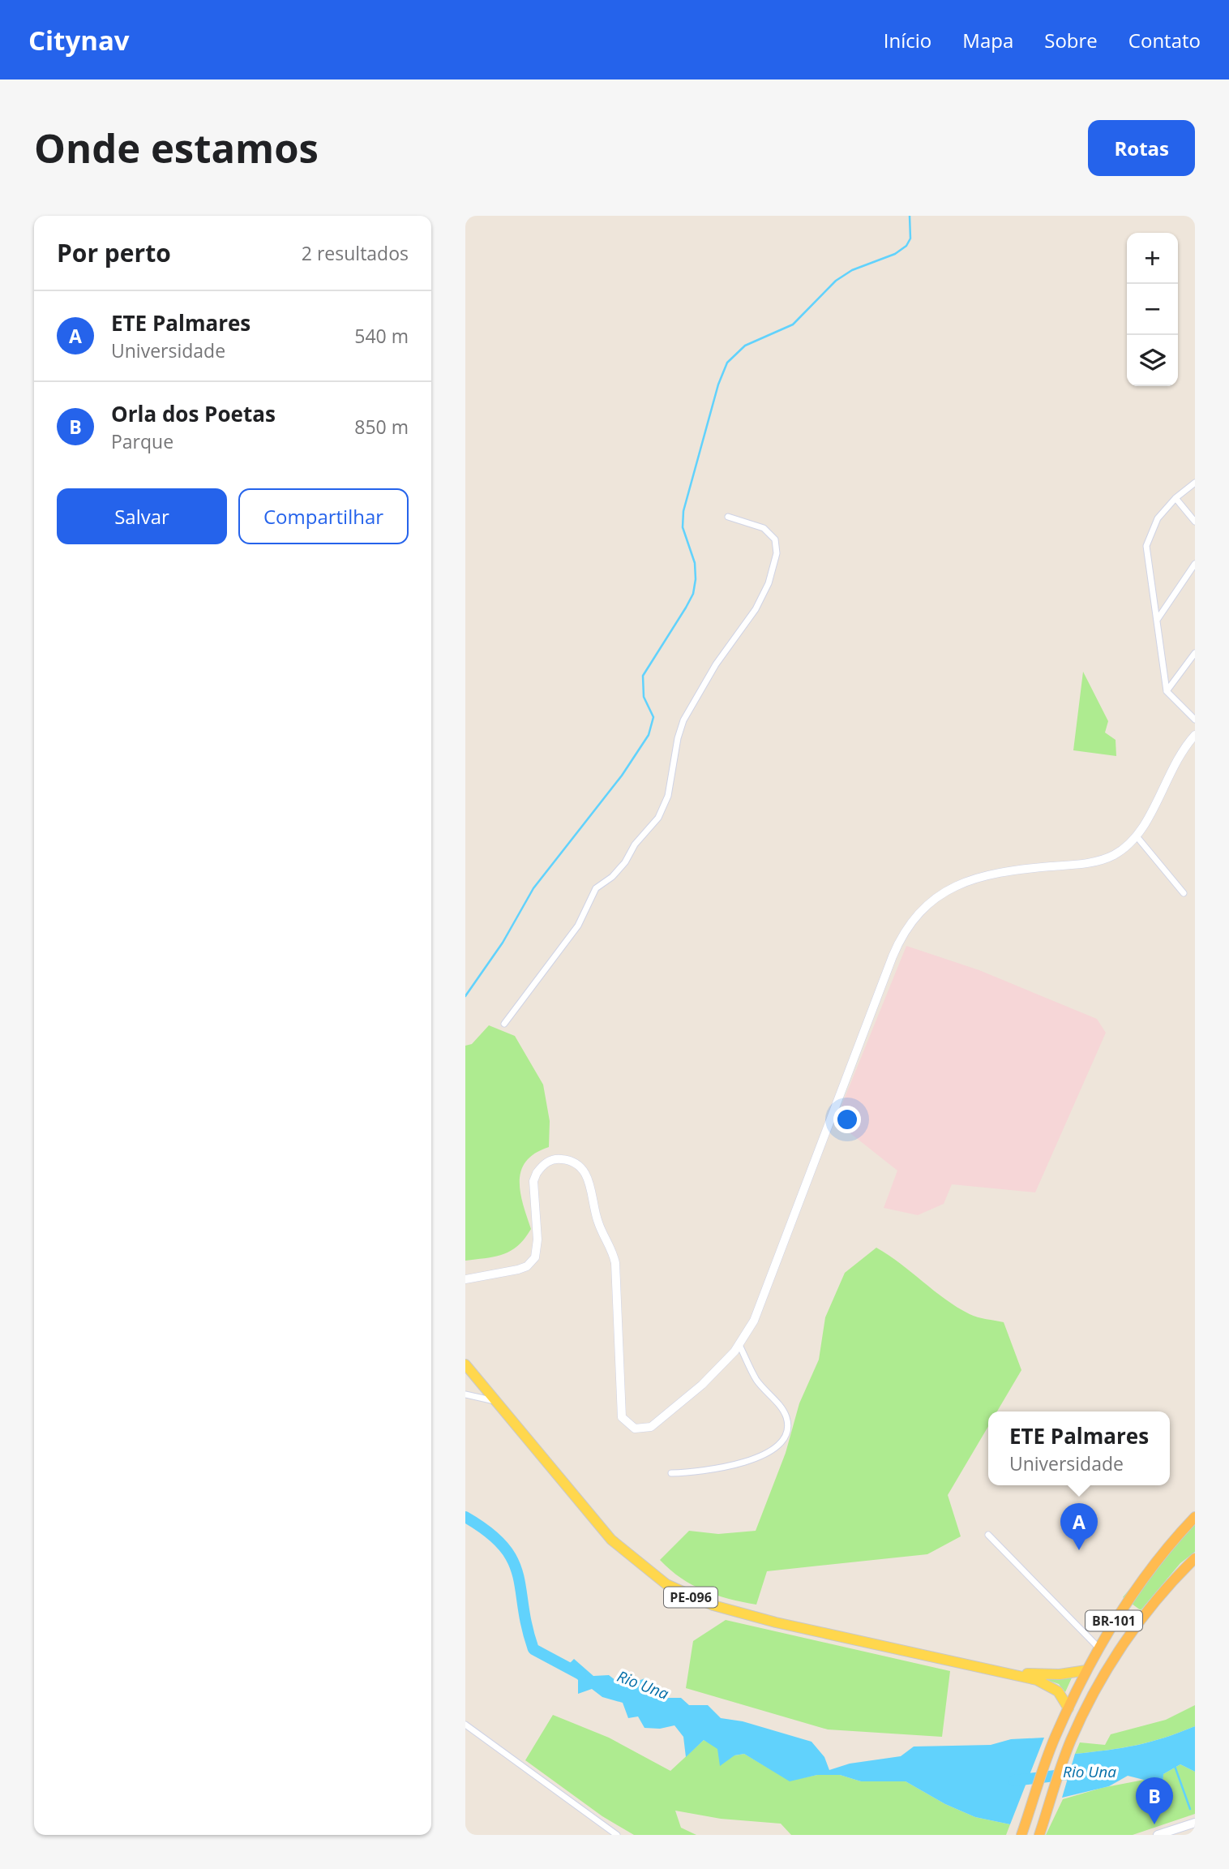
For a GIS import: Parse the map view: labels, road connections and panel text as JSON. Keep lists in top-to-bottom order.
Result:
{
  "streets": {
    "highway": ["BR-101"],
    "main road": ["PE-096"]
  },
  "crossings": [
    ["PE-096", "BR-101"]
  ],
  "water": ["Rio Una"],
  "page": {
    "header": "Citynav",
    "nav": [
      "Início",
      "Mapa",
      "Sobre",
      "Contato"
    ],
    "buttons": [
      "Rotas",
      ["Salvar", "Compartilhar"]
    ],
    "title": "Onde estamos",
    "heading": ["Por perto", "2 resultados"],
    "map_buttons": ["+", "−"],
    "list": [
      {
        "mark": "A",
        "name": "ETE Palmares",
        "note": "Universidade",
        "value": "540 m"
      },
      {
        "mark": "B",
        "name": "Orla dos Poetas",
        "note": "Parque",
        "value": "850 m"
      }
    ],
    "popup": ["ETE Palmares", "Universidade"],
    "pins": ["A", "B"]
  }
}
